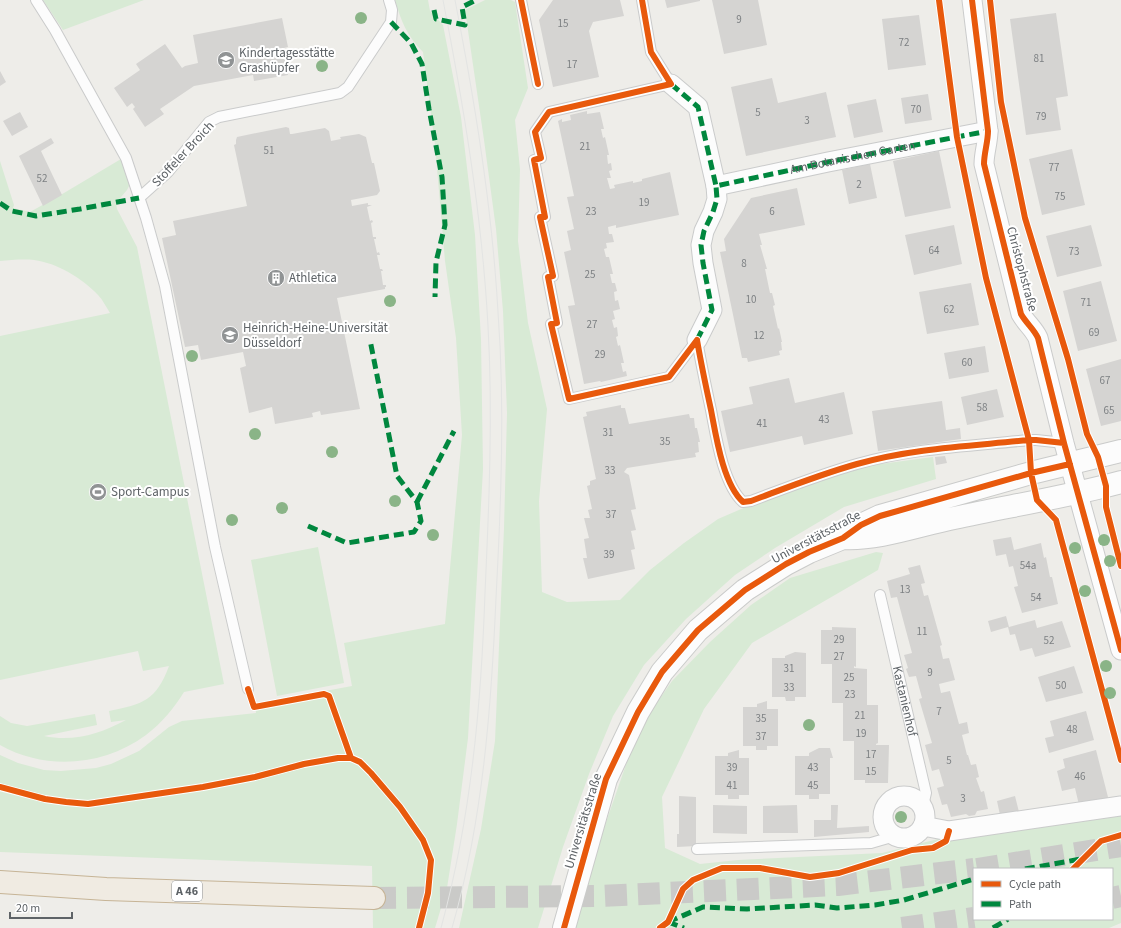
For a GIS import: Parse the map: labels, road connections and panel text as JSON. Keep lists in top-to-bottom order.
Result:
{
  "streets": {
    "highway": ["A 46"],
    "street": [
      "Am Botanischen Garten",
      "Christophstraße",
      "Universitätsstraße",
      "Kastanienhof"
    ],
    "lane": ["Stoffeler Broich"]
  },
  "crossings": [
    ["Am Botanischen Garten", "Christophstraße"],
    ["Christophstraße", "Universitätsstraße"]
  ],
  "places": {
    "school or university": ["Kindertagesstätte Grashüpfer", "Heinrich-Heine-Universität Düsseldorf"],
    "building": ["Athletica"],
    "sports": ["Sport-Campus"]
  },
  "house_numbers": [
    "9",
    "15",
    "72",
    "81",
    "17",
    "70",
    "5",
    "79",
    "3",
    "21",
    "51",
    "77",
    "52",
    "2",
    "75",
    "19",
    "23",
    "6",
    "64",
    "73",
    "8",
    "25",
    "10",
    "71",
    "62",
    "27",
    "69",
    "12",
    "29",
    "60",
    "67",
    "58",
    "65",
    "43",
    "41",
    "31",
    "35",
    "33",
    "37",
    "39",
    "54a",
    "13",
    "54",
    "11",
    "29",
    "52",
    "27",
    "31",
    "9",
    "25",
    "50",
    "33",
    "23",
    "7",
    "21",
    "35",
    "48",
    "19",
    "37",
    "17",
    "5",
    "39",
    "43",
    "15",
    "46",
    "41",
    "45",
    "3"
  ],
  "legend": ["Cycle path", "Path"],
  "scale_bar": "20 m"
}
